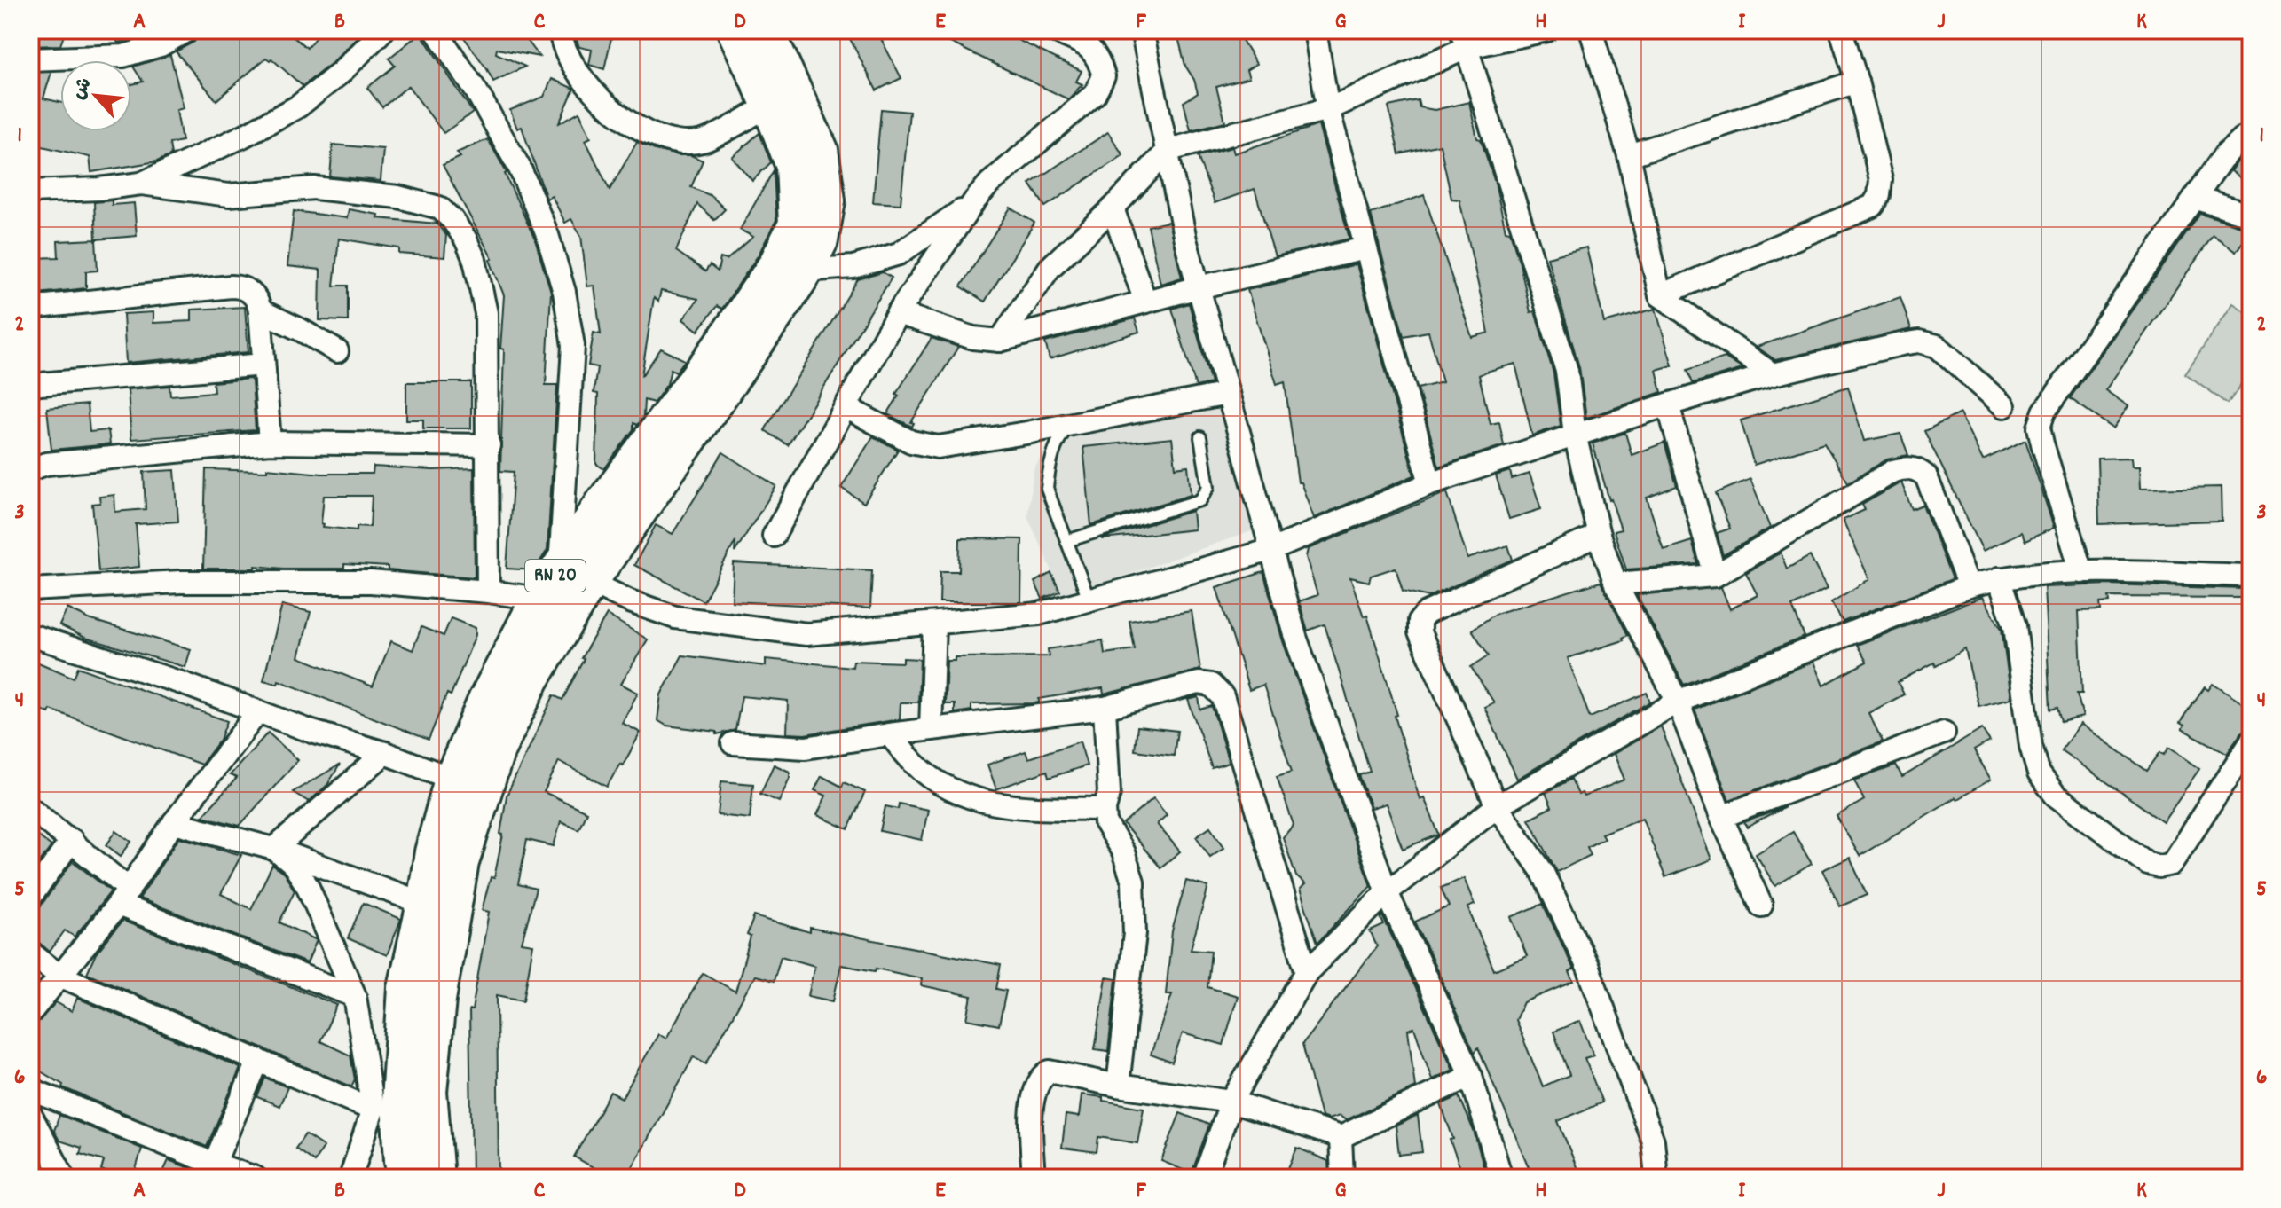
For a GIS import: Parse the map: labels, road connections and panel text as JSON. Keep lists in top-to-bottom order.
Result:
{
  "streets": {
    "main road": ["RN 20"]
  },
  "north": "top left",
  "grid": {
    "columns": [
      "A",
      "B",
      "C",
      "D",
      "E",
      "F",
      "G",
      "H",
      "I",
      "J",
      "K"
    ],
    "rows": [
      "1",
      "2",
      "3",
      "4",
      "5",
      "6"
    ]
  }
}
